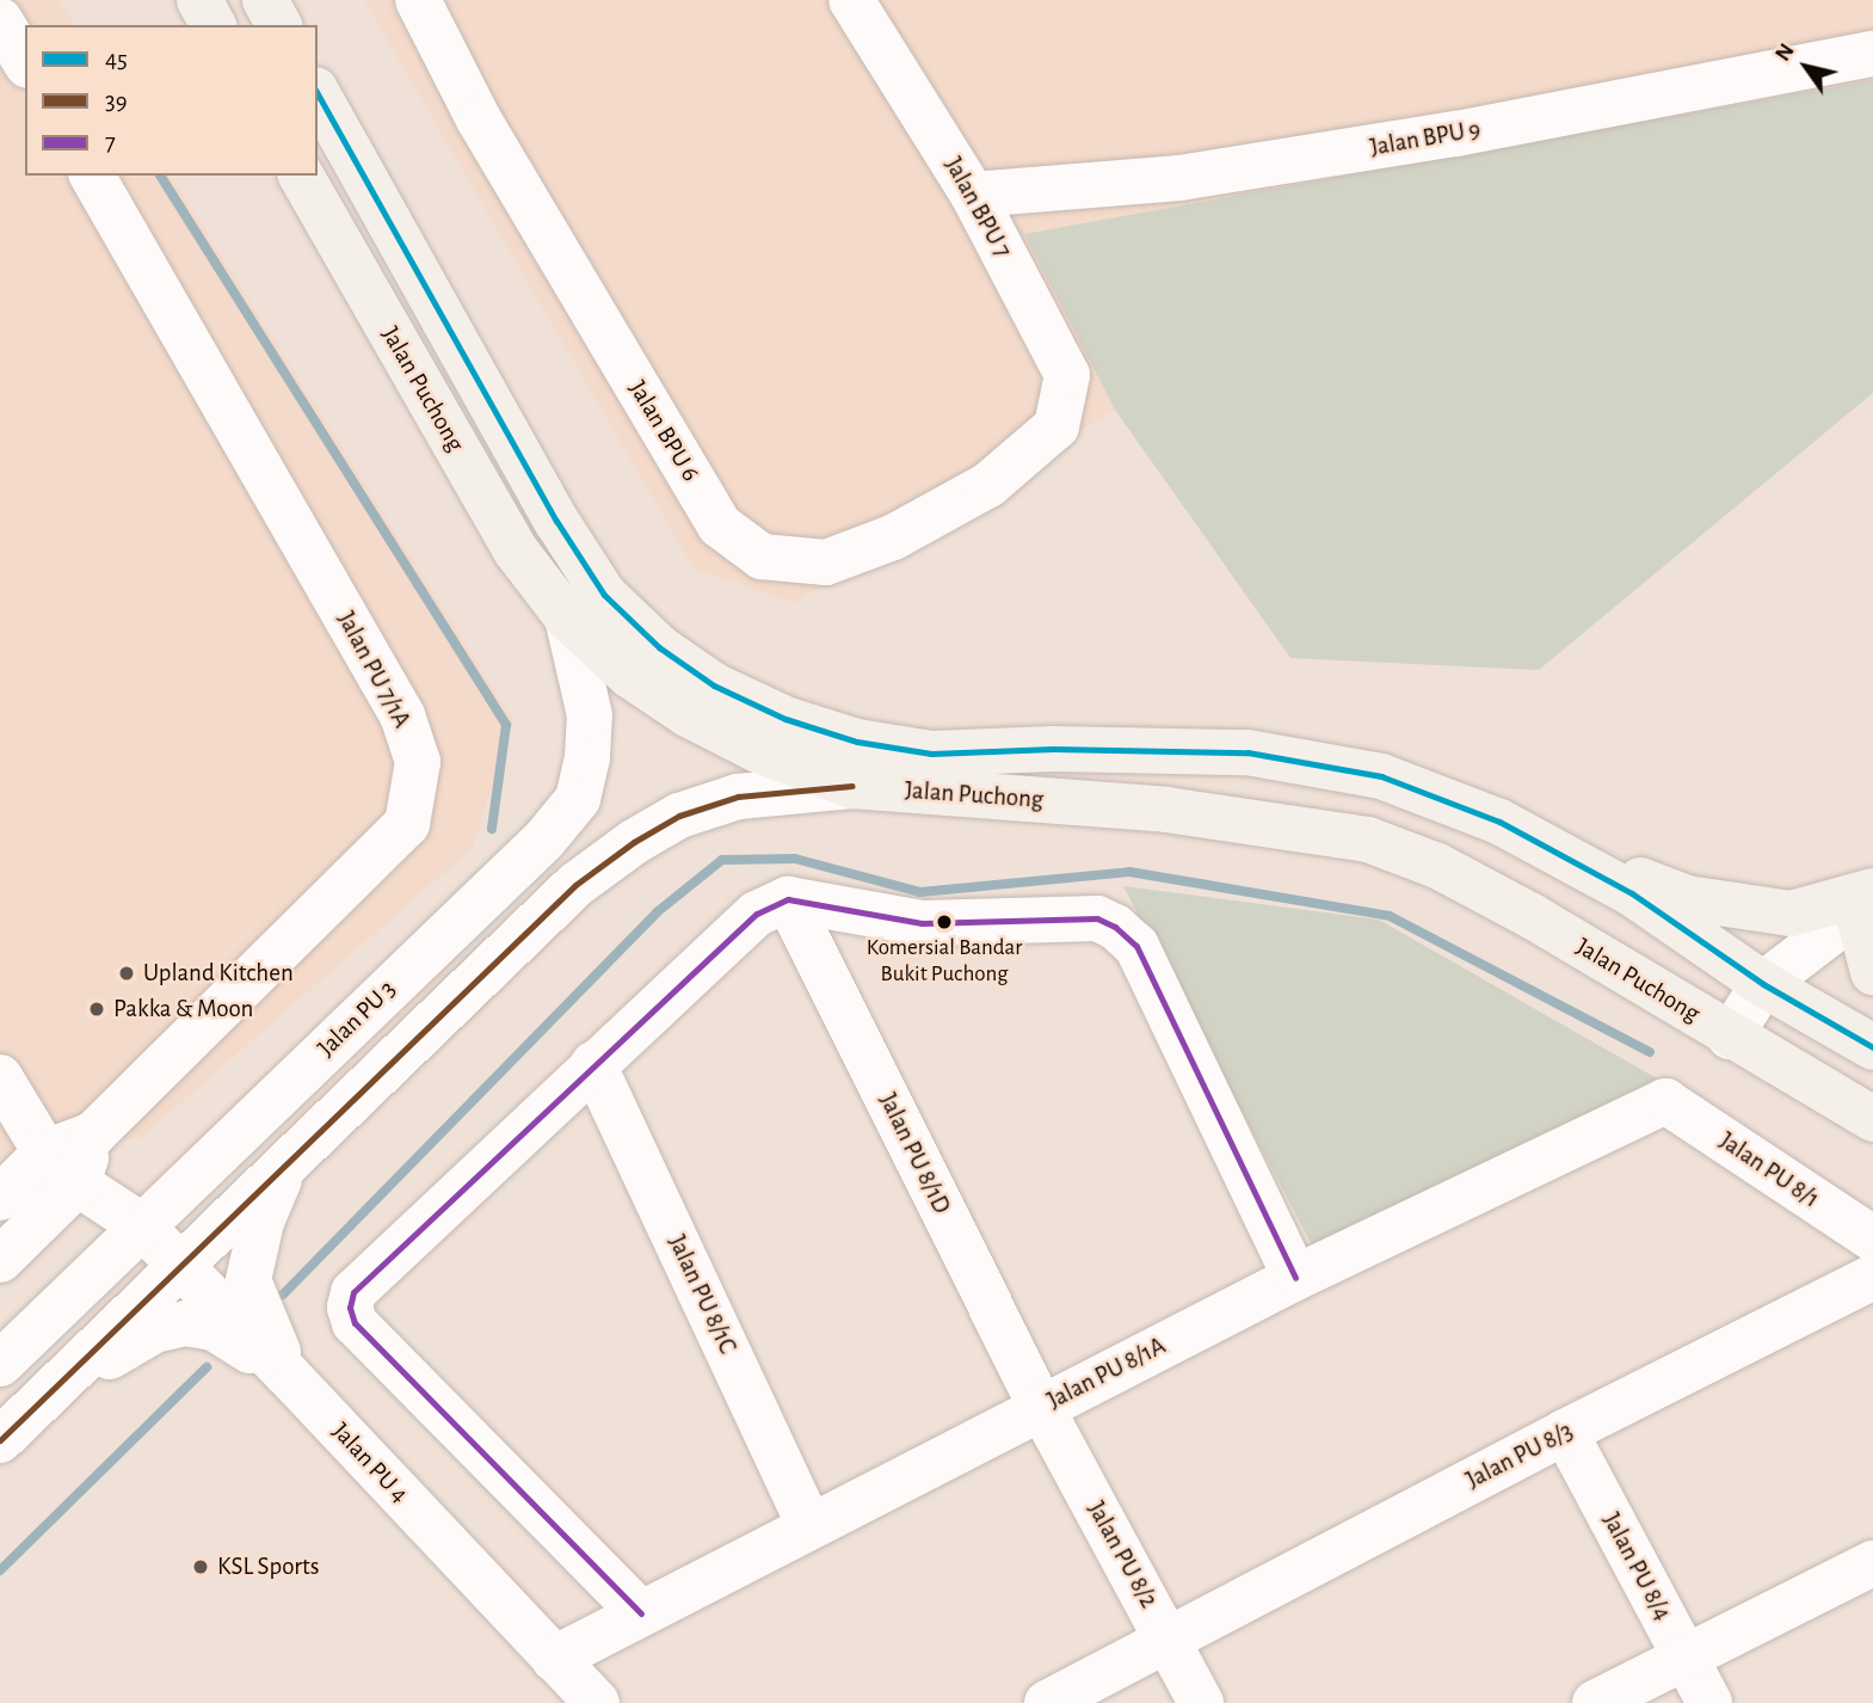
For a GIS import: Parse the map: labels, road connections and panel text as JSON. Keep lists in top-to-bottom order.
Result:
{
  "streets": {
    "main road": ["Jalan Puchong"],
    "street": [
      "Jalan BPU 9",
      "Jalan BPU 7",
      "Jalan BPU 6",
      "Jalan PU 7/1A",
      "Jalan PU 3",
      "Jalan PU 8/1D",
      "Jalan PU 8/1",
      "Jalan PU 8/1C",
      "Jalan PU 8/1A",
      "Jalan PU 8/3",
      "Jalan PU 4",
      "Jalan PU 8/2",
      "Jalan PU 8/4"
    ]
  },
  "crossings": [
    ["Jalan BPU 9", "Jalan BPU 7"],
    ["Jalan BPU 7", "Jalan BPU 6"],
    ["Jalan Puchong", "Jalan PU 3"],
    ["Jalan PU 7/1A", "Jalan PU 4"],
    ["Jalan PU 3", "Jalan PU 4"],
    ["Jalan PU 8/1D", "Jalan PU 8/1A"],
    ["Jalan PU 8/1D", "Jalan PU 8/2"],
    ["Jalan PU 8/1", "Jalan PU 8/1A"],
    ["Jalan PU 8/1C", "Jalan PU 8/1A"],
    ["Jalan PU 8/1A", "Jalan PU 4"],
    ["Jalan PU 8/1A", "Jalan PU 8/2"],
    ["Jalan PU 8/3", "Jalan PU 8/2"],
    ["Jalan PU 8/3", "Jalan PU 8/4"]
  ],
  "places": [
    "Komersial Bandar Bukit Puchong",
    "Upland Kitchen",
    "Pakka & Moon",
    "KSL Sports"
  ],
  "lines": ["transit line 45", "transit line 39", "transit line 7"],
  "legend": ["45", "39", "7"],
  "north": "top left"
}
